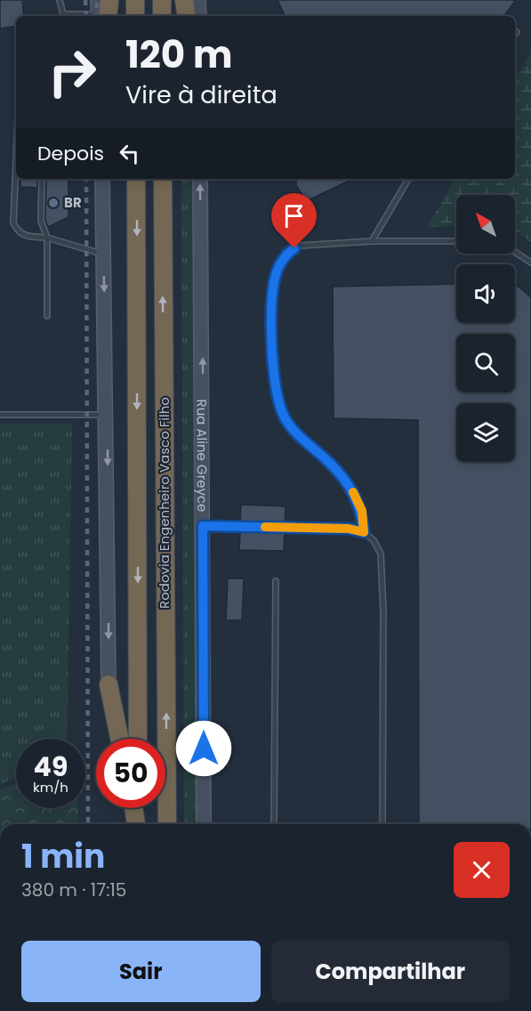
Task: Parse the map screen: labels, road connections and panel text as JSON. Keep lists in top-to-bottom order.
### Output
{
  "streets": {
    "highway": ["Rodovia Engenheiro Vasco Filho"],
    "main road": ["Rua Aline Greyce"]
  },
  "places": ["BR"],
  "north": "top left",
  "page": {
    "turn": ["120 m", "Vire à direita"],
    "then": "Depois",
    "speed": "49 km/h",
    "limit": "50",
    "heading": ["1 min", "380 m · 17:15"],
    "buttons": ["Sair", "Compartilhar"]
  }
}
